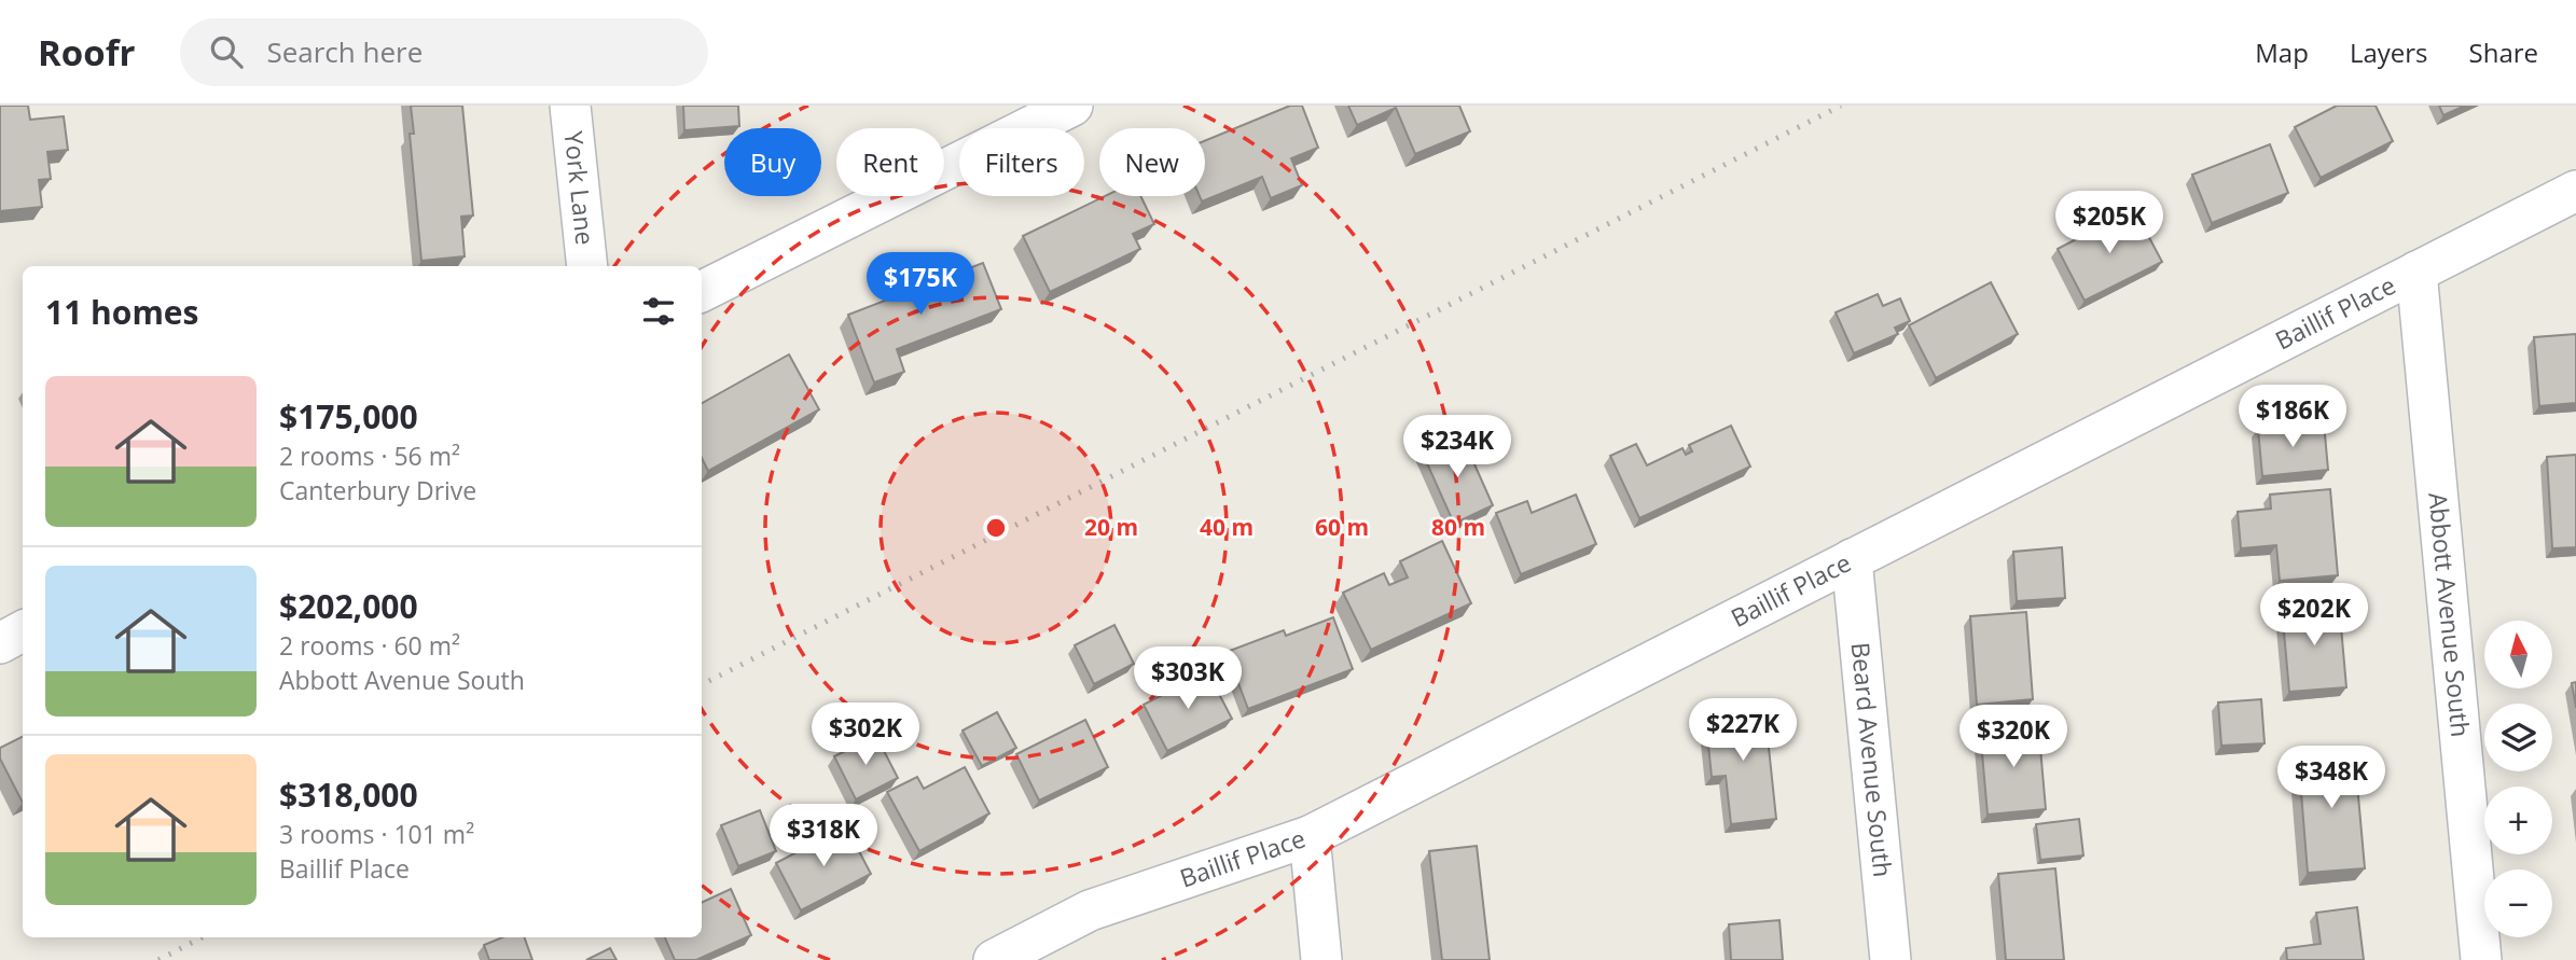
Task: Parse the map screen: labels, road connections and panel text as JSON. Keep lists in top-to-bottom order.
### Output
{
  "streets": {
    "street": [
      "York Lane",
      "Baillif Place",
      "Abbott Avenue South",
      "Beard Avenue South"
    ]
  },
  "crossings": [
    ["Baillif Place", "Abbott Avenue South"],
    ["Baillif Place", "Beard Avenue South"]
  ],
  "north": "top",
  "page": {
    "header": "Roofr",
    "search": "Search here",
    "nav": ["Map", "Layers", "Share"],
    "chip": [
      "Buy",
      "Rent",
      "Filters",
      "New"
    ],
    "price": [
      "$205K",
      "$175K",
      "$186K",
      "$234K",
      "$202K",
      "$303K",
      "$227K",
      "$302K",
      "$320K",
      "$348K",
      "$318K"
    ],
    "heading": "11 homes",
    "list": [
      {
        "name": "$175,000",
        "note": "2 rooms · 56 m² · Canterbury Drive"
      },
      {
        "name": "$202,000",
        "note": "2 rooms · 60 m² · Abbott Avenue South"
      },
      {
        "name": "$318,000",
        "note": "3 rooms · 101 m² · Baillif Place"
      }
    ],
    "map_buttons": ["+", "−"]
  },
  "rings": [
    "20 m",
    "40 m",
    "60 m",
    "80 m"
  ]
}
